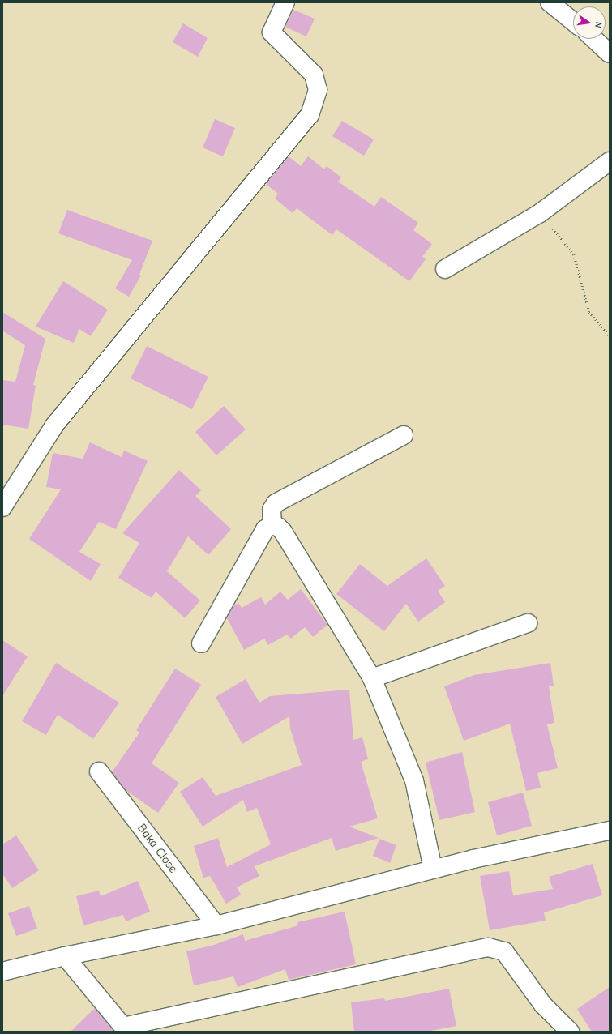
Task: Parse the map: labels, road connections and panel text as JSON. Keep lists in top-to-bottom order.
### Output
{
  "streets": {
    "street": ["Baka Close"]
  },
  "north": "right"
}
